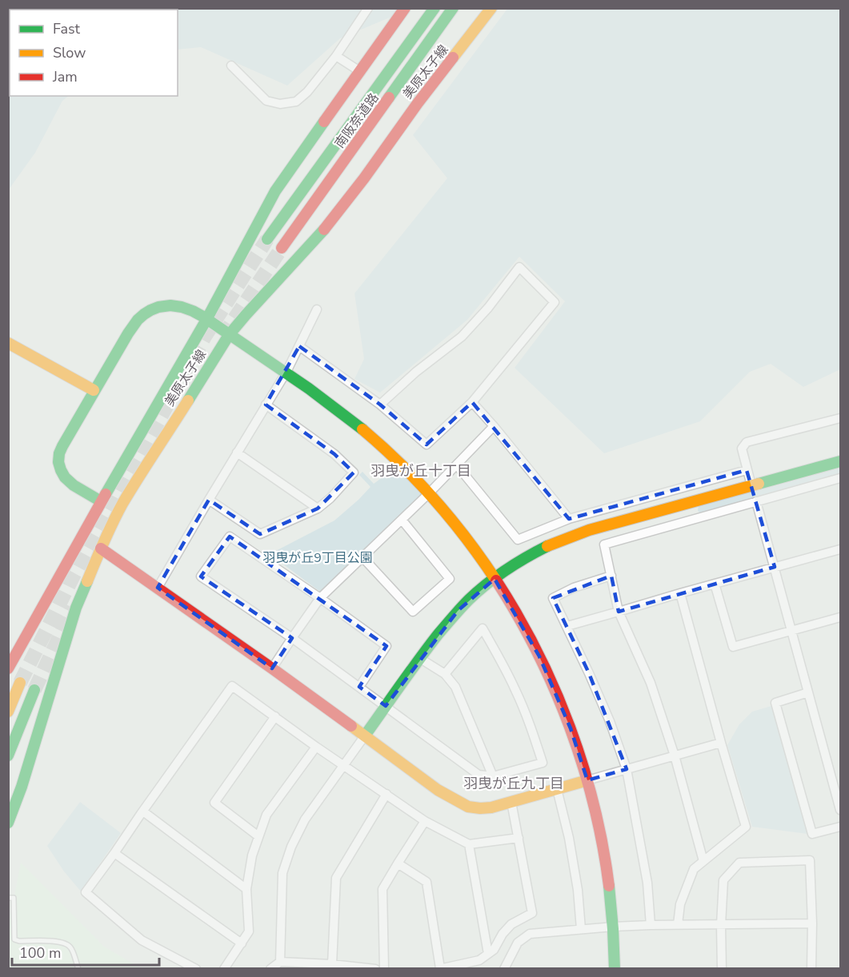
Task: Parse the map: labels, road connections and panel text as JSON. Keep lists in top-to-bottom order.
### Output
{
  "streets": {
    "main road": ["美原太子線", "南阪奈道路"]
  },
  "districts": ["羽曳が丘十丁目", "羽曳が丘九丁目"],
  "parks": ["羽曳が丘9丁目公園"],
  "legend": ["Fast", "Slow", "Jam"],
  "scale_bar": "100 m"
}
